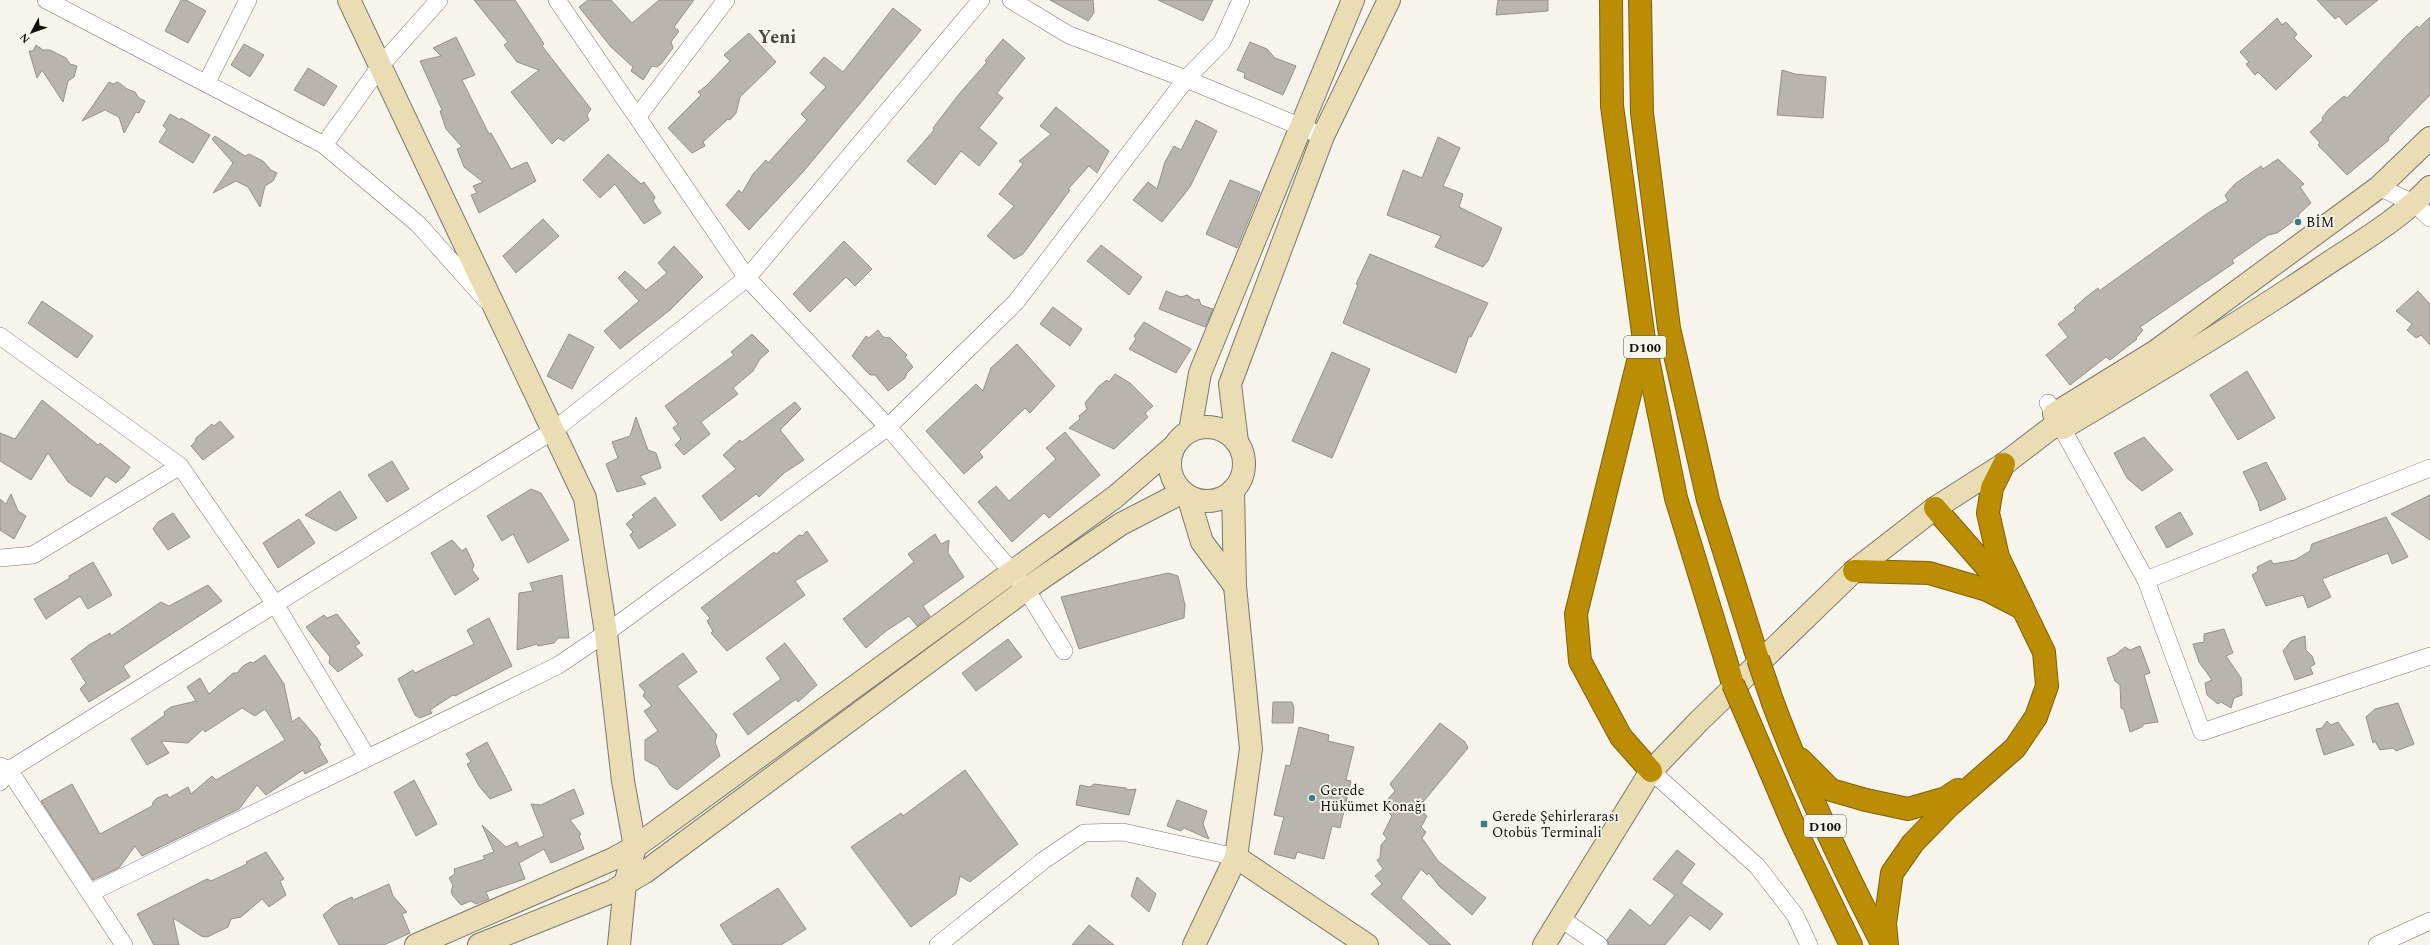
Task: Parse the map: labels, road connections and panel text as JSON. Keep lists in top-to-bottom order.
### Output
{
  "streets": {
    "highway": ["D100"]
  },
  "districts": ["Yeni"],
  "places": {
    "other": ["BİM", "Gerede Hükümet Konağı"],
    "transit": ["Gerede Şehirlerarası Otobüs Terminali"]
  },
  "north": "bottom left"
}
